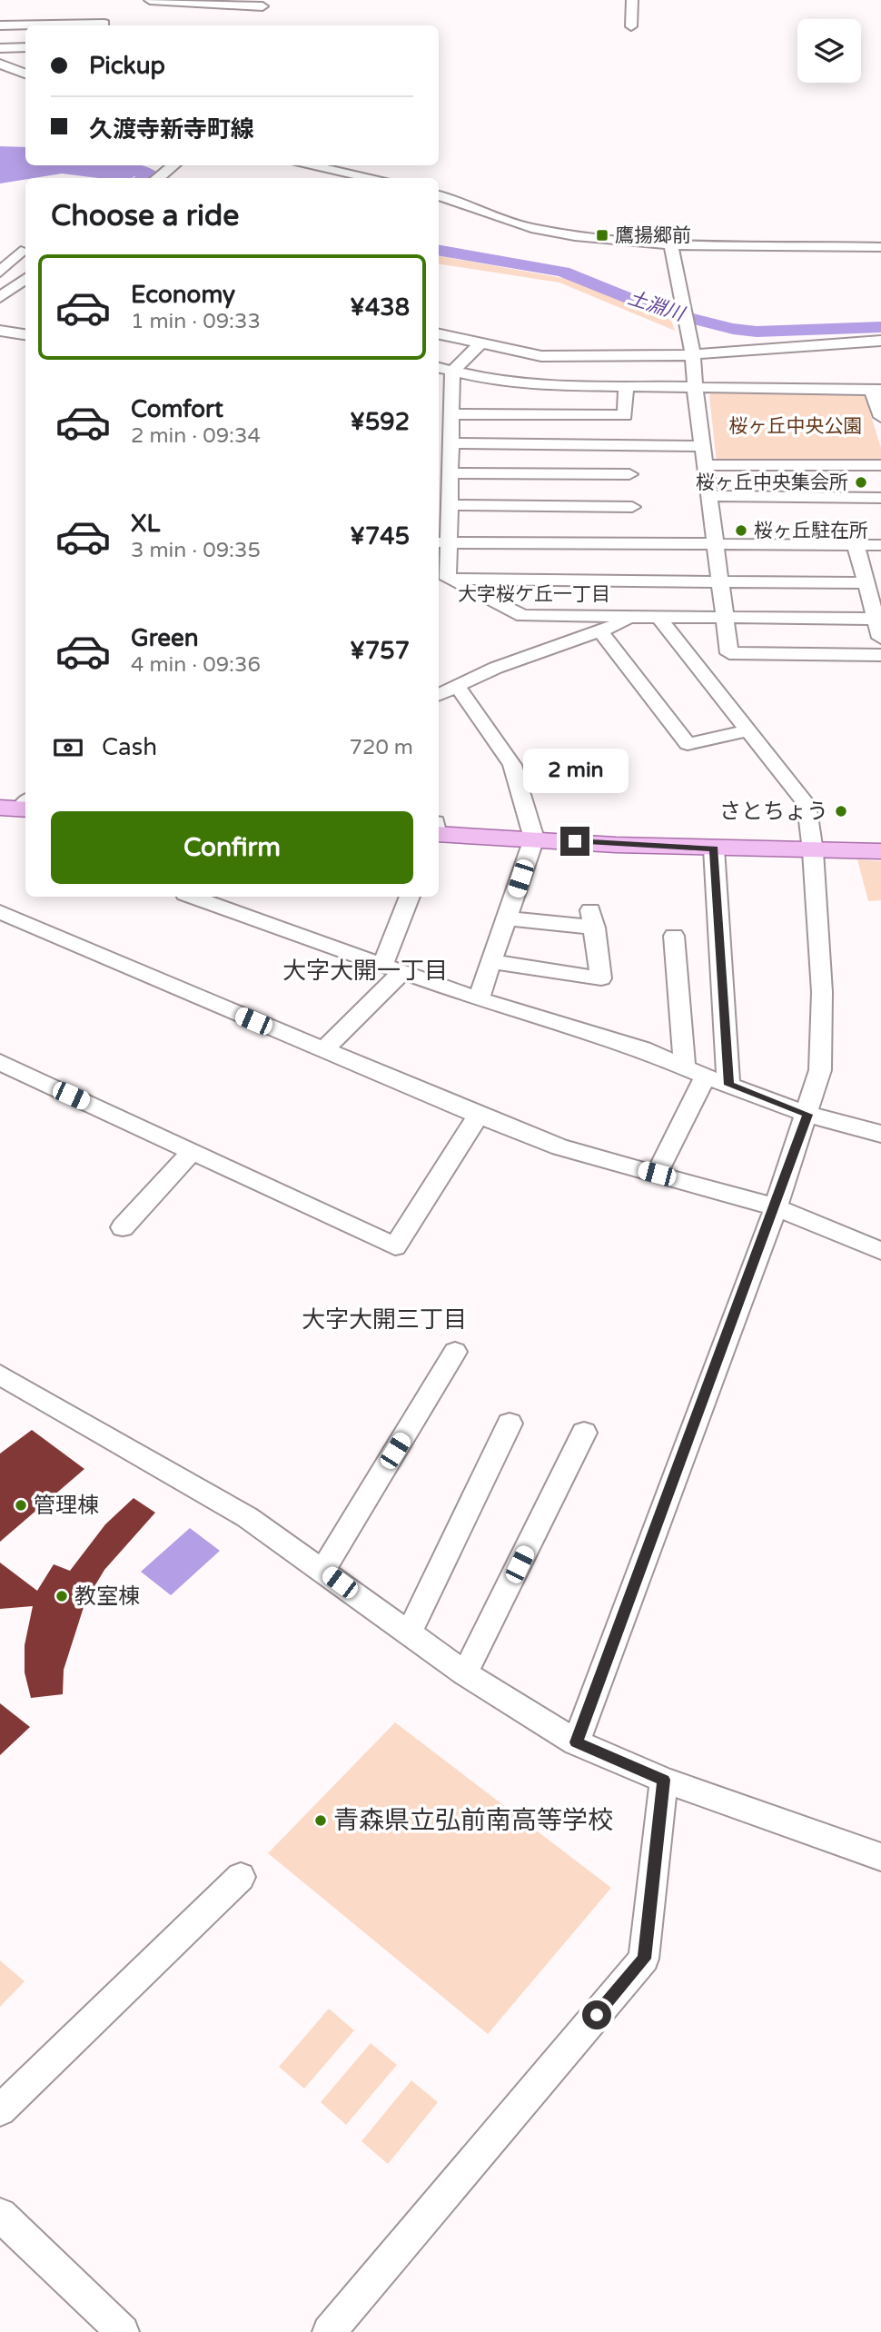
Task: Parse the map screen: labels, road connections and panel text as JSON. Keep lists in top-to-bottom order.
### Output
{
  "districts": ["大字桜ケ丘一丁目", "大字大開一丁目", "大字大開三丁目"],
  "water": ["土淵川"],
  "parks": ["桜ヶ丘中央公園"],
  "places": {
    "transit": ["鷹揚郷前"],
    "other": [
      "桜ヶ丘中央集会所",
      "桜ヶ丘駐在所",
      "さとちょう",
      "管理棟",
      "教室棟",
      "青森県立弘前南高等学校"
    ]
  },
  "page": {
    "banner": ["Pickup", "久渡寺新寺町線"],
    "heading": "Choose a ride",
    "list": [
      {
        "name": "Economy",
        "note": "1 min · 09:33",
        "value": "¥438"
      },
      {
        "name": "Comfort",
        "note": "2 min · 09:34",
        "value": "¥592"
      },
      {
        "name": "XL",
        "note": "3 min · 09:35",
        "value": "¥745"
      },
      {
        "name": "Green",
        "note": "4 min · 09:36",
        "value": "¥757"
      }
    ],
    "pay": ["Cash", "720 m"],
    "bubble": "2 min",
    "buttons": "Confirm"
  }
}
